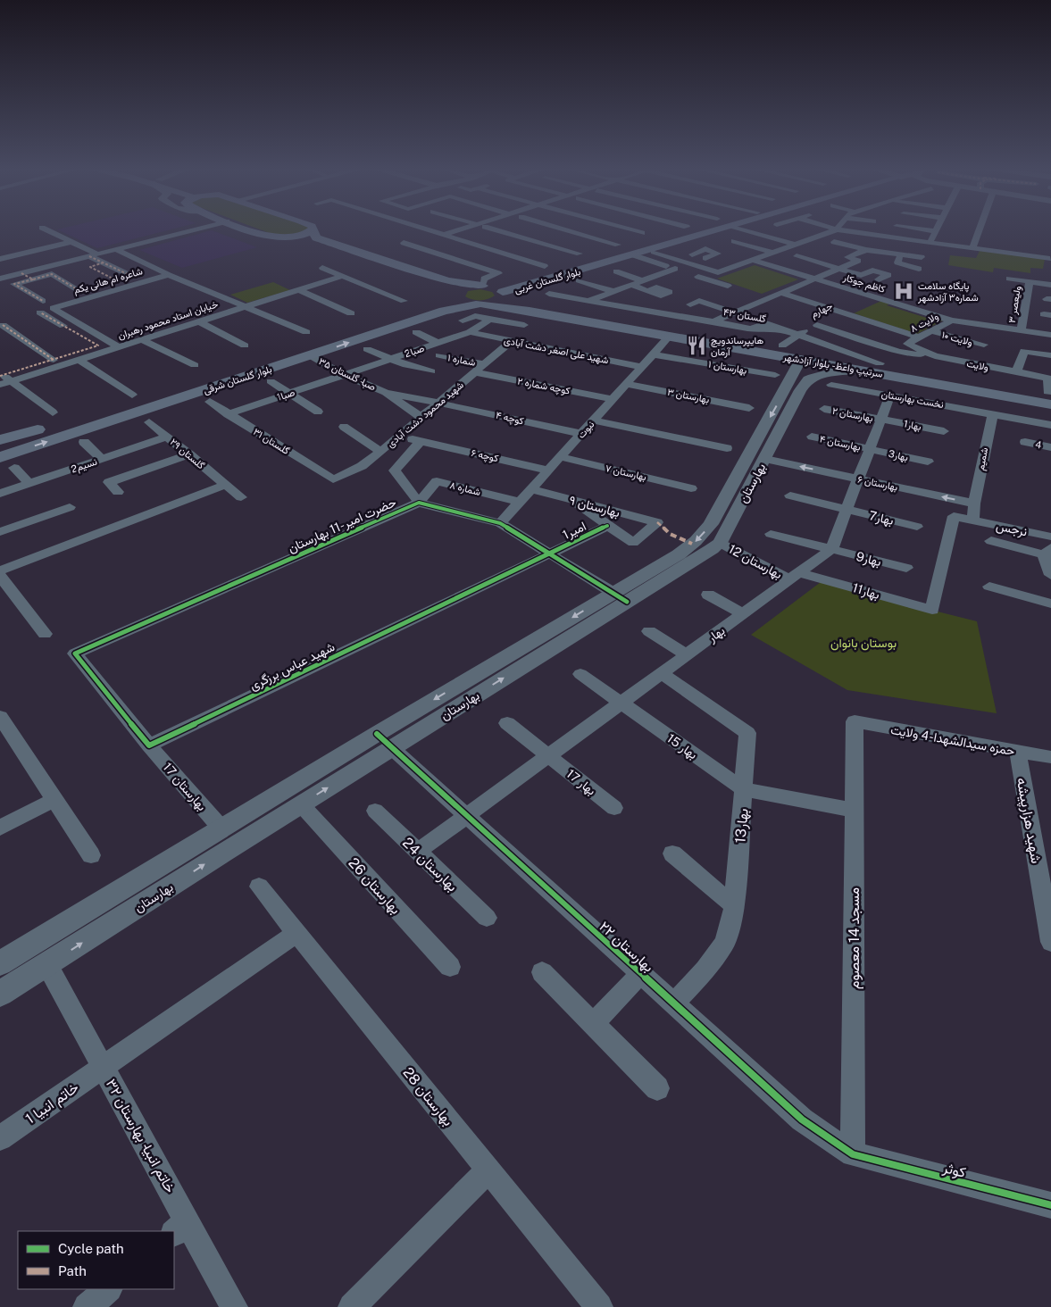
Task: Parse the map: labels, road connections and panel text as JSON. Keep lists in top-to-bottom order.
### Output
{
  "streets": {
    "main road": ["بلوار گلستان غربی", "سرتیپ واعظ - بلوار آزادشهر", "بلوار گلستان شرقی"],
    "street": [
      "شاعره ام هانی یکم",
      "کاظم جوکار",
      "ولیعصر ۳",
      "جهارم",
      "گلستان ۴۳",
      "خیابان استاد محمود رهبران",
      "ولایت ۸",
      "ولایت ۱۰",
      "شهید علی اصغر دشت آبادی",
      "صبا2",
      "شماره ۱",
      "ولایت",
      "بهارستان ۱",
      "صبا- گلستان ۳۵",
      "کوچه شماره ۲",
      "صبا1",
      "بهارستان ۳",
      "نخست بهارستان",
      "شهید محمود دشت آبادی",
      "بهارستان ۲",
      "کوچه ۴",
      "بهار1",
      "نبوت",
      "گلستان ۳۱",
      "بهارستان ۴",
      "4",
      "گلستان ۲۹",
      "کوچه ۶",
      "بهار3",
      "شمیم",
      "نسیم2",
      "بهارستان ۷",
      "بهارستان",
      "بهارستان ۶",
      "شماره ۸",
      "بهارستان ۹",
      "بهار7",
      "حضرت امیر-11 بهارستان",
      "نرجس",
      "امیر1",
      "بهار9",
      "بهارستان 12",
      "بهار11",
      "بهار",
      "شهید عباس برزگری",
      "حمزه سیدالشهدا-4 ولایت",
      "بهار 15",
      "بهار 17",
      "بهارستان 17",
      "شهید هزارپیشه",
      "بهار13",
      "بهارستان 24",
      "بهارستان 26",
      "مسجد 14 معصوم",
      "بهارستان ۲۲",
      "بهارستان 28",
      "خاتم انبیا 1",
      "خاتم انبیا- بهارستان ۳۲",
      "کوثر"
    ]
  },
  "crossings": [
    ["شاعره ام هانی یکم", "خیابان استاد محمود رهبران"],
    ["بلوار گلستان غربی", "سرتیپ واعظ - بلوار آزادشهر"],
    ["بلوار گلستان غربی", "بلوار گلستان شرقی"],
    ["کاظم جوکار", "ولیعصر ۳"],
    ["کاظم جوکار", "جهارم"],
    ["کاظم جوکار", "ولایت ۸"],
    ["جهارم", "گلستان ۴۳"],
    ["جهارم", "نخست بهارستان"],
    ["گلستان ۴۳", "نخست بهارستان"],
    ["ولایت ۸", "ولایت ۱۰"],
    ["ولایت ۸", "سرتیپ واعظ - بلوار آزادشهر"],
    ["ولایت ۸", "ولایت"],
    ["ولایت ۸", "نخست بهارستان"],
    ["ولایت ۸", "بهارستان"],
    ["شهید علی اصغر دشت آبادی", "صبا2"],
    ["شهید علی اصغر دشت آبادی", "شهید محمود دشت آبادی"],
    ["شهید علی اصغر دشت آبادی", "نبوت"],
    ["صبا2", "صبا- گلستان ۳۵"],
    ["صبا2", "صبا1"],
    ["شماره ۱", "شهید محمود دشت آبادی"],
    ["سرتیپ واعظ - بلوار آزادشهر", "بلوار گلستان شرقی"],
    ["سرتیپ واعظ - بلوار آزادشهر", "نخست بهارستان"],
    ["سرتیپ واعظ - بلوار آزادشهر", "نبوت"],
    ["سرتیپ واعظ - بلوار آزادشهر", "بهارستان"],
    ["بهارستان ۱", "نبوت"],
    ["صبا- گلستان ۳۵", "بلوار گلستان شرقی"],
    ["صبا- گلستان ۳۵", "صبا1"],
    ["صبا- گلستان ۳۵", "کوچه ۴"],
    ["کوچه شماره ۲", "شهید محمود دشت آبادی"],
    ["کوچه شماره ۲", "نبوت"],
    ["صبا1", "گلستان ۳۱"],
    ["بهارستان ۳", "نبوت"],
    ["نخست بهارستان", "شمیم"],
    ["نخست بهارستان", "بهارستان"],
    ["شهید محمود دشت آبادی", "کوچه ۴"],
    ["شهید محمود دشت آبادی", "گلستان ۳۱"],
    ["شهید محمود دشت آبادی", "کوچه ۶"],
    ["بهارستان ۲", "بهار1"],
    ["کوچه ۴", "نبوت"],
    ["نبوت", "کوچه ۶"],
    ["نبوت", "بهارستان ۷"],
    ["نبوت", "شماره ۸"],
    ["نبوت", "بهارستان ۹"],
    ["بهارستان ۴", "بهار3"],
    ["گلستان ۲۹", "نسیم2"],
    ["شمیم", "بهارستان ۶"],
    ["بهارستان", "بهارستان ۶"],
    ["بهارستان", "بهارستان 12"],
    ["بهارستان", "بهارستان 17"],
    ["بهارستان", "بهارستان 26"],
    ["بهارستان", "بهارستان ۲۲"],
    ["بهارستان", "خاتم انبیا- بهارستان ۳۲"],
    ["شماره ۸", "حضرت امیر-11 بهارستان"],
    ["بهارستان ۹", "امیر1"],
    ["حضرت امیر-11 بهارستان", "شهید عباس برزگری"],
    ["حضرت امیر-11 بهارستان", "بهارستان 17"],
    ["نرجس", "بهار11"],
    ["امیر1", "شهید عباس برزگری"],
    ["بهار9", "بهار"],
    ["بهارستان 12", "بهار11"],
    ["بهارستان 12", "بهار"],
    ["بهار11", "بهار"],
    ["بهار", "بهار 15"],
    ["بهار", "بهار 17"],
    ["بهار", "بهار13"],
    ["بهار", "بهارستان 24"],
    ["بهار", "بهارستان ۲۲"],
    ["شهید عباس برزگری", "بهارستان 17"],
    ["حمزه سیدالشهدا-4 ولایت", "شهید هزارپیشه"],
    ["حمزه سیدالشهدا-4 ولایت", "مسجد 14 معصوم"],
    ["بهار 15", "بهار13"],
    ["بهار13", "بهارستان ۲۲"],
    ["مسجد 14 معصوم", "بهارستان ۲۲"],
    ["مسجد 14 معصوم", "کوثر"],
    ["بهارستان ۲۲", "کوثر"],
    ["بهارستان 28", "خاتم انبیا 1"],
    ["خاتم انبیا 1", "خاتم انبیا- بهارستان ۳۲"]
  ],
  "parks": ["بوستان بانوان"],
  "places": {
    "hospital": ["پایگاه سلامت شماره۳ آزادشهر"],
    "restaurant": ["هایپرساندویچ آرمان"]
  },
  "legend": ["Cycle path", "Path"]
}
